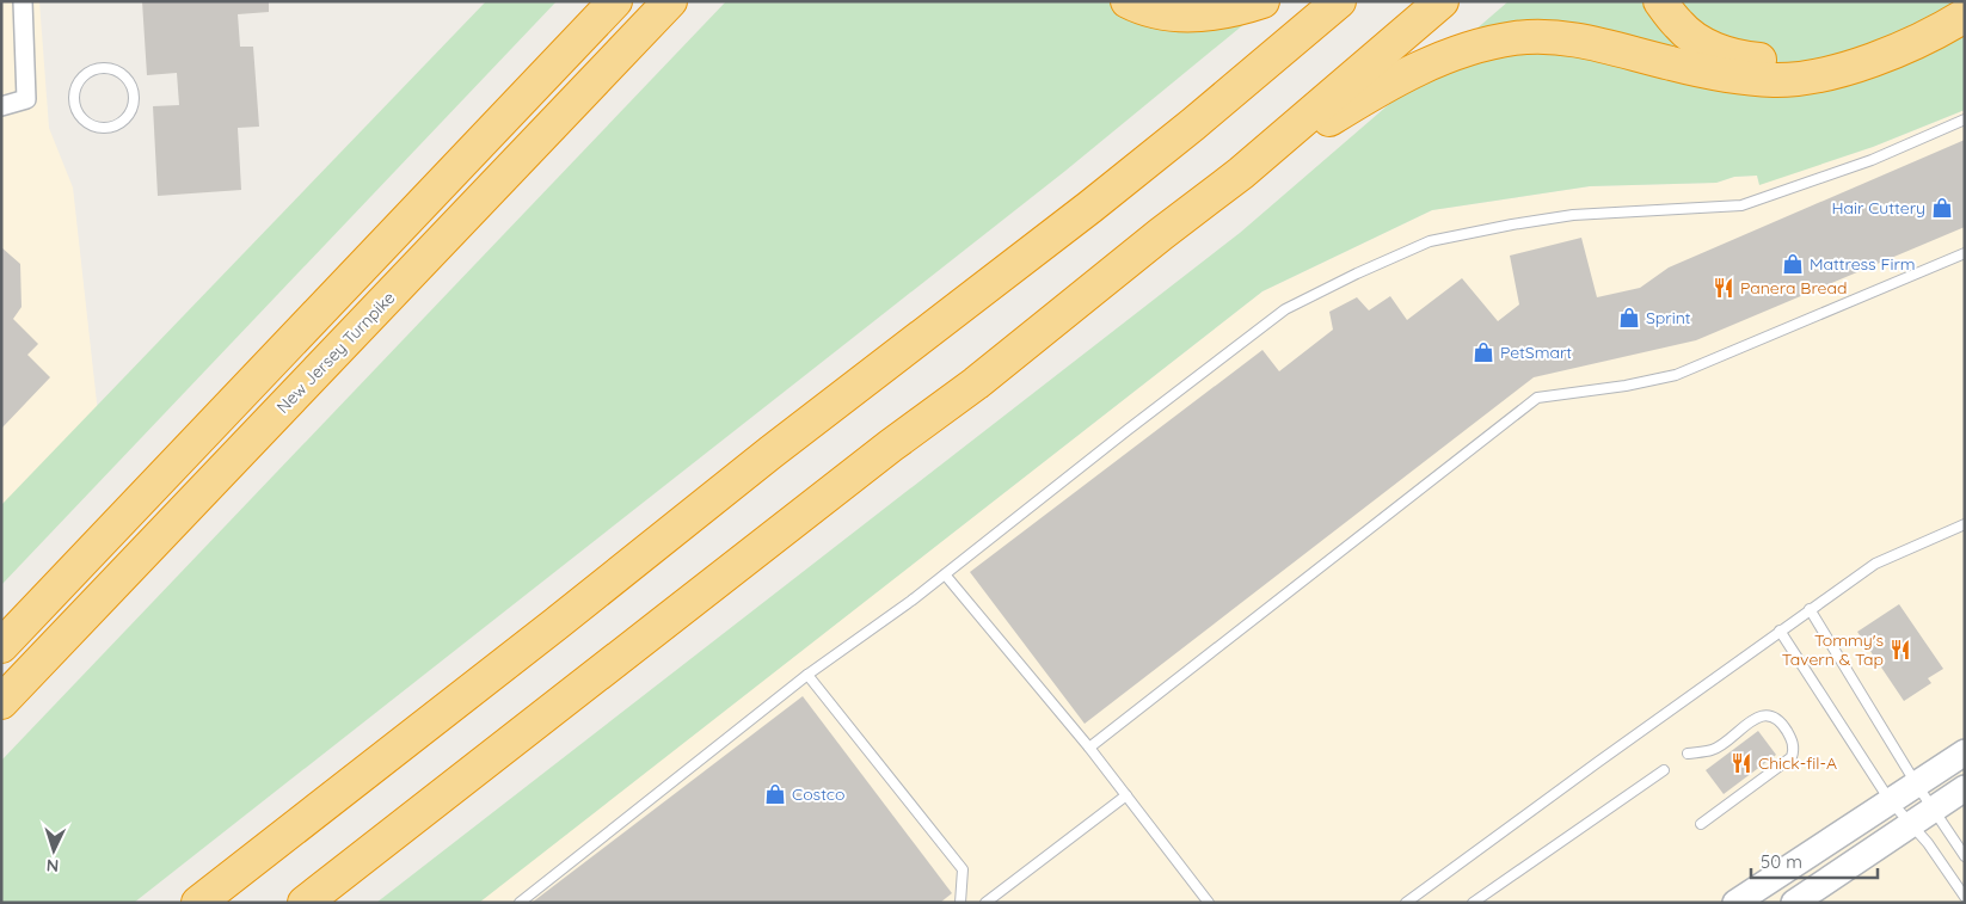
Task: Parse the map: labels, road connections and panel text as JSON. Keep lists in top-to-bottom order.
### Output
{
  "streets": {
    "highway": ["New Jersey Turnpike"]
  },
  "places": {
    "shop": [
      "Hair Cuttery",
      "Mattress Firm",
      "Sprint",
      "PetSmart",
      "Costco"
    ],
    "restaurant": ["Panera Bread", "Tommy's Tavern & Tap", "Chick-fil-A"]
  },
  "scale_bar": "50 m",
  "north": "bottom"
}
